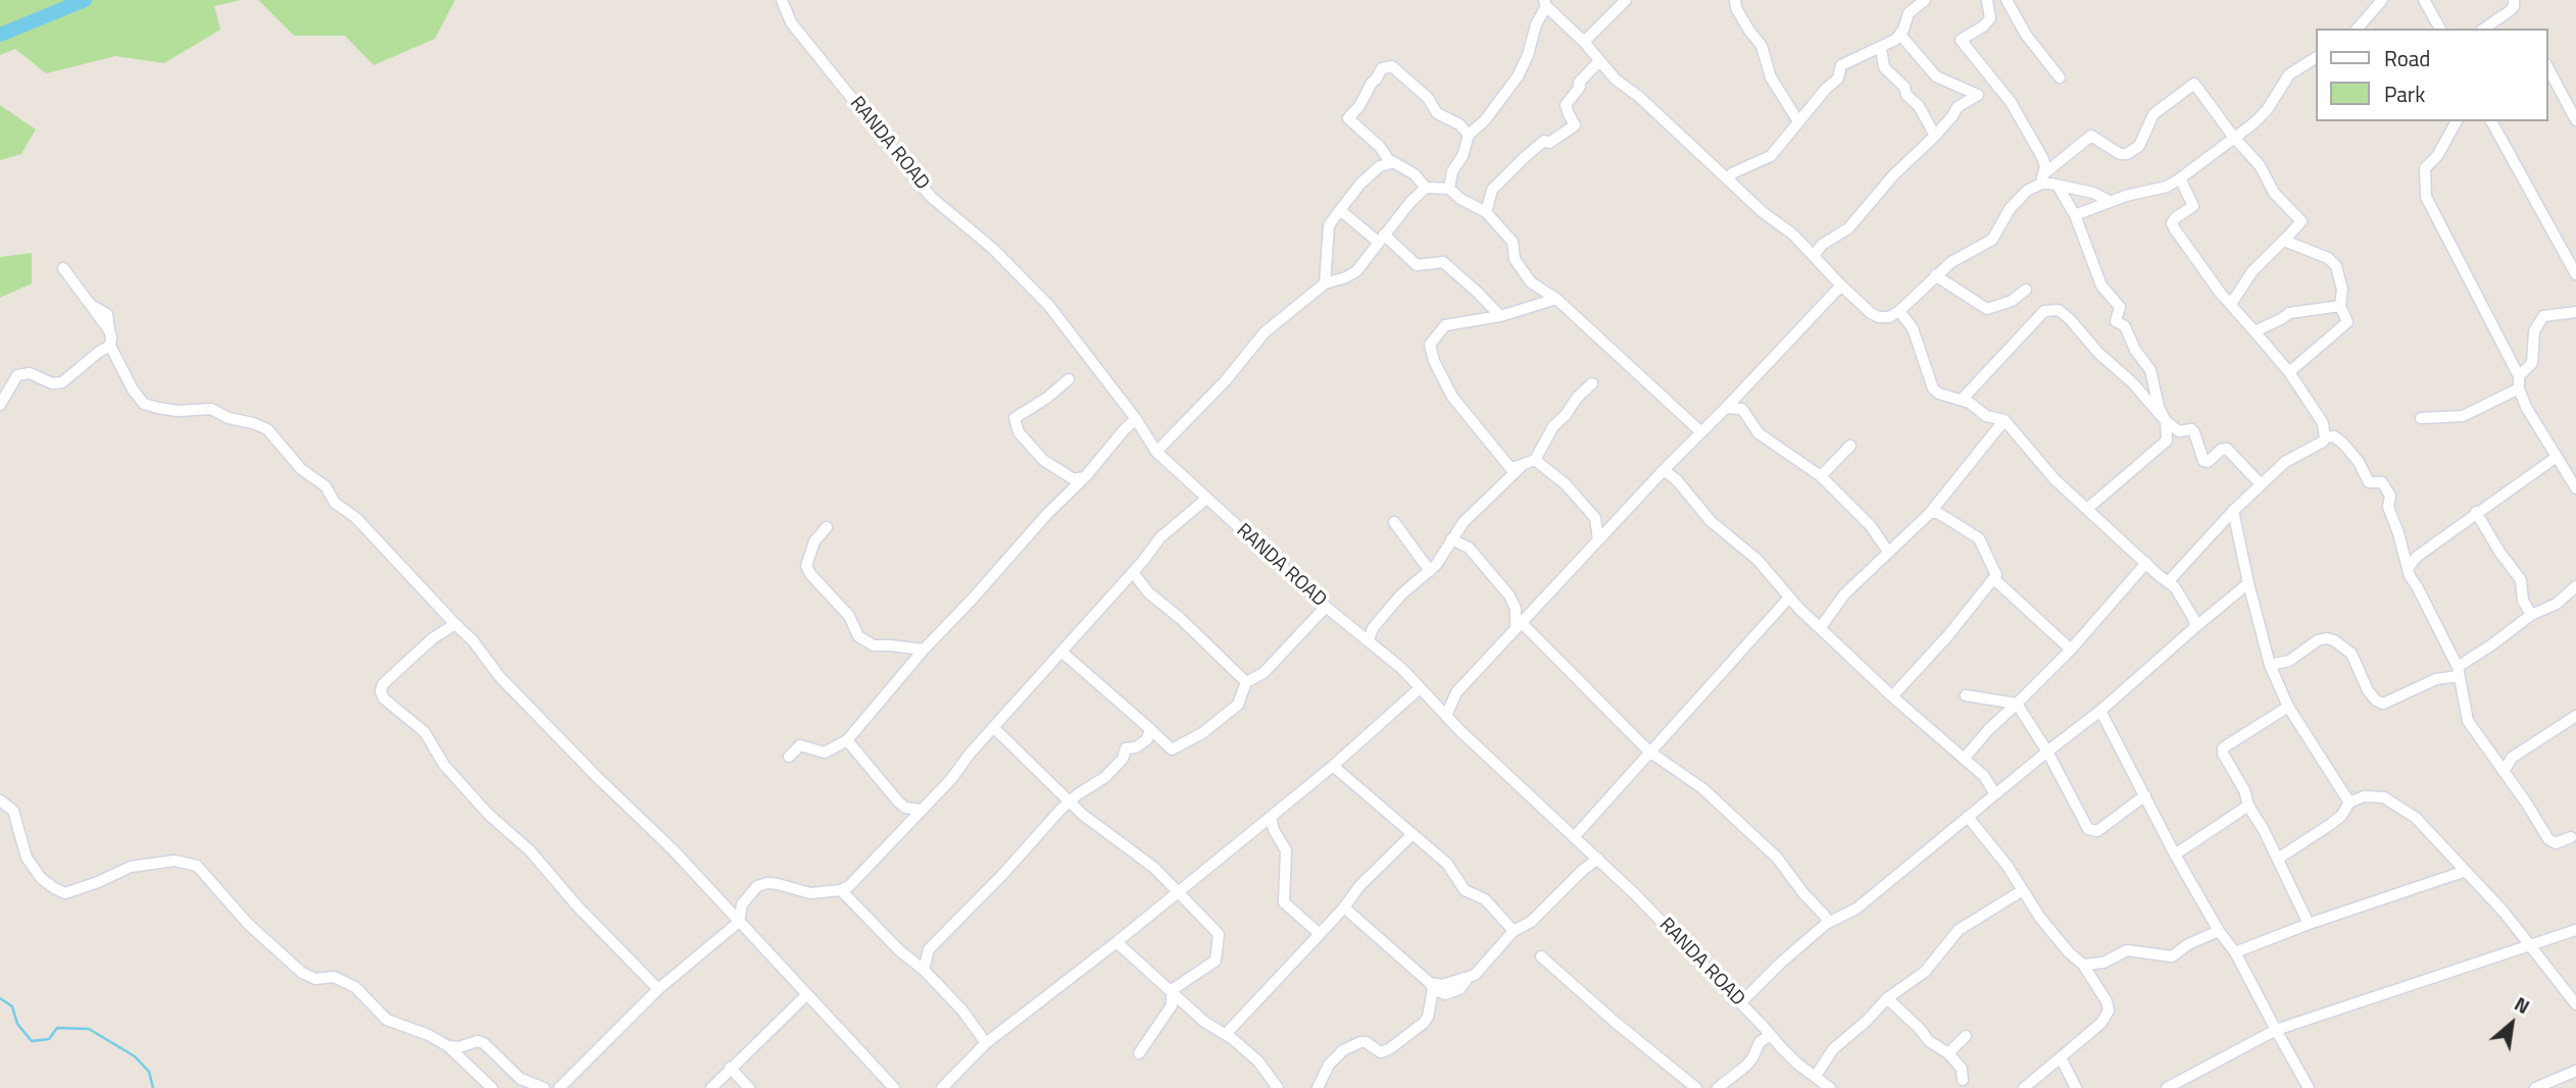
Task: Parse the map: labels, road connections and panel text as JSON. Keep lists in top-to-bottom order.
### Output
{
  "streets": {
    "street": ["RANDA ROAD"]
  },
  "legend": ["Road", "Park"],
  "north": "top right"
}
